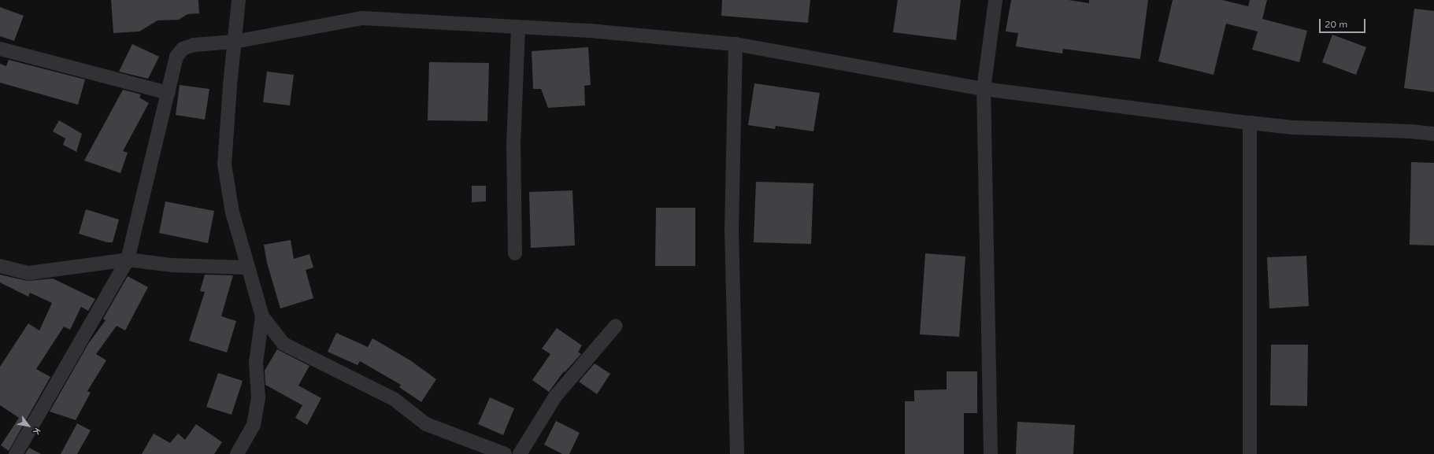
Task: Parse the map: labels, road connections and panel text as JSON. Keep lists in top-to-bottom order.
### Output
{
  "scale_bar": "20 m",
  "north": "bottom right"
}
